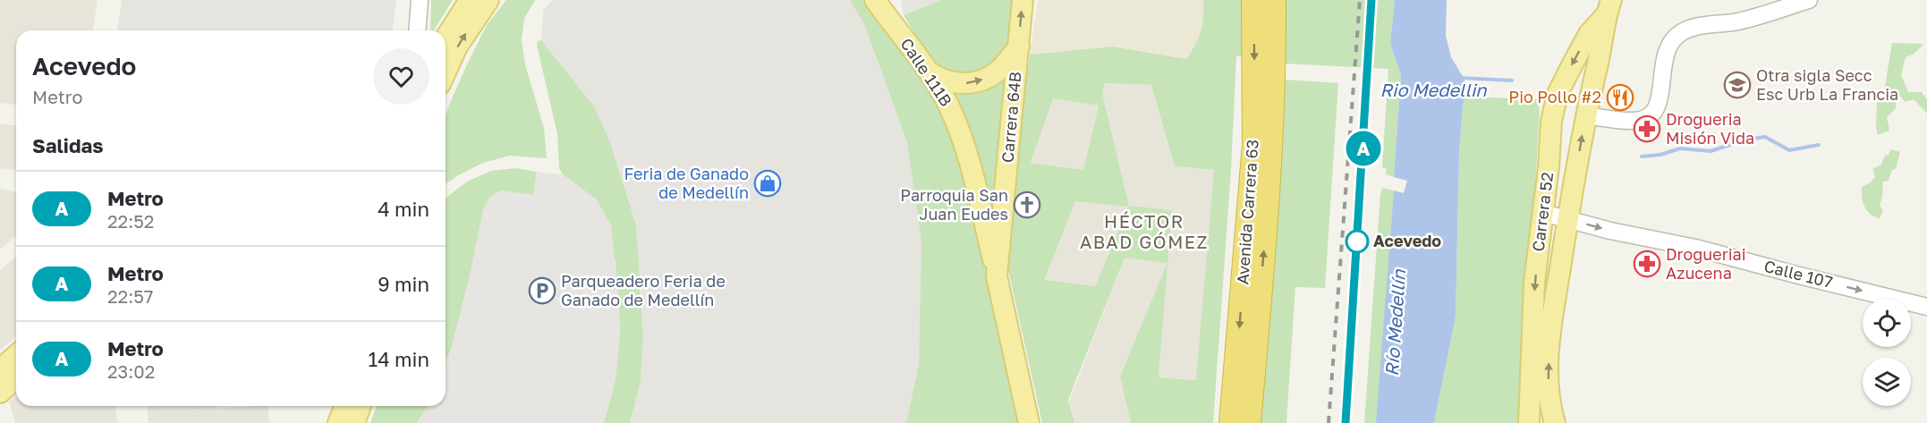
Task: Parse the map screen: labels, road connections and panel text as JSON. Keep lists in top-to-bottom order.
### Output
{
  "streets": {
    "highway": ["Avenida Carrera 63"],
    "main road": ["Calle 111B", "Carrera 64B", "Carrera 52"],
    "street": ["Calle 107"]
  },
  "crossings": [
    ["Calle 111B", "Carrera 64B"],
    ["Carrera 52", "Calle 107"]
  ],
  "one_way": ["Calle 107"],
  "districts": ["HÉCTOR ABAD GÓMEZ"],
  "water": ["Rio Medellin", "Río Medellín"],
  "places": {
    "school or university": ["Otra sigla Secc Esc Urb La Francia"],
    "restaurant": ["Pio Pollo #2"],
    "pharmacy": ["Drogueria Misión Vida", "Drogueriai Azucena"],
    "shop": ["Feria de Ganado de Medellín"],
    "church": ["Parroquia San Juan Eudes"],
    "other": ["Acevedo"],
    "parking": ["Parqueadero Feria de Ganado de Medellín"]
  },
  "lines": ["metro line A"],
  "page": {
    "on_map": "A",
    "heading": [
      ["Acevedo", "Metro"],
      "Salidas"
    ],
    "list": [
      {
        "mark": "A",
        "name": "Metro",
        "note": "22:52",
        "value": "4 min"
      },
      {
        "mark": "A",
        "name": "Metro",
        "note": "22:57",
        "value": "9 min"
      },
      {
        "mark": "A",
        "name": "Metro",
        "note": "23:02",
        "value": "14 min"
      }
    ]
  }
}
